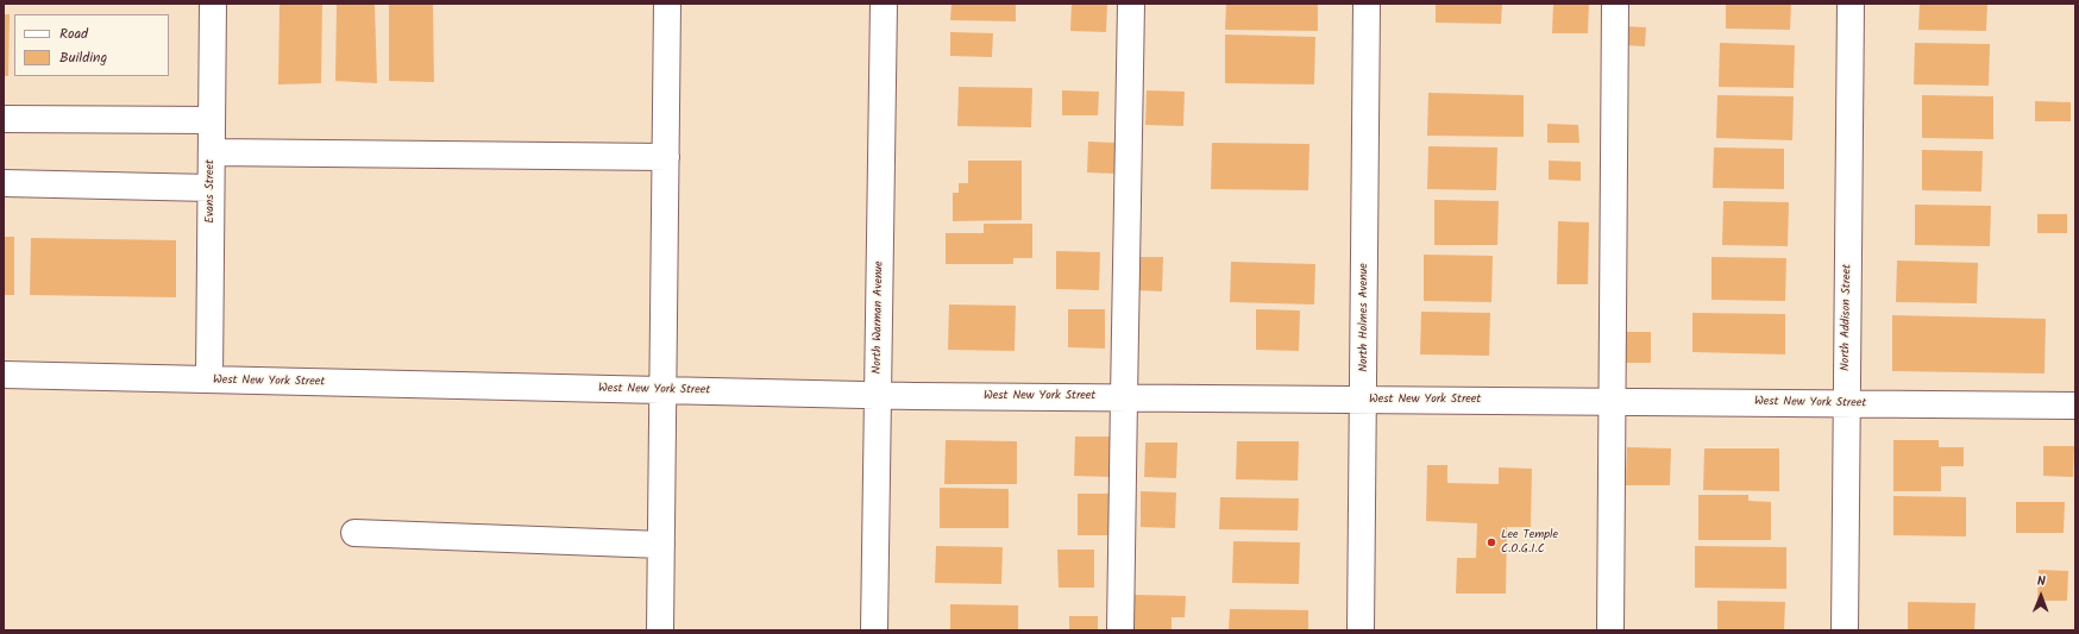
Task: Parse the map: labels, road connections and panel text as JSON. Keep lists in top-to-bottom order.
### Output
{
  "streets": {
    "street": [
      "Evans Street",
      "North Warman Avenue",
      "North Holmes Avenue",
      "North Addison Street",
      "West New York Street"
    ]
  },
  "crossings": [
    ["Evans Street", "West New York Street"],
    ["North Warman Avenue", "West New York Street"],
    ["North Holmes Avenue", "West New York Street"],
    ["North Addison Street", "West New York Street"]
  ],
  "places": ["Lee Temple C.O.G.I.C"],
  "legend": ["Road", "Building"],
  "north": "top"
}
